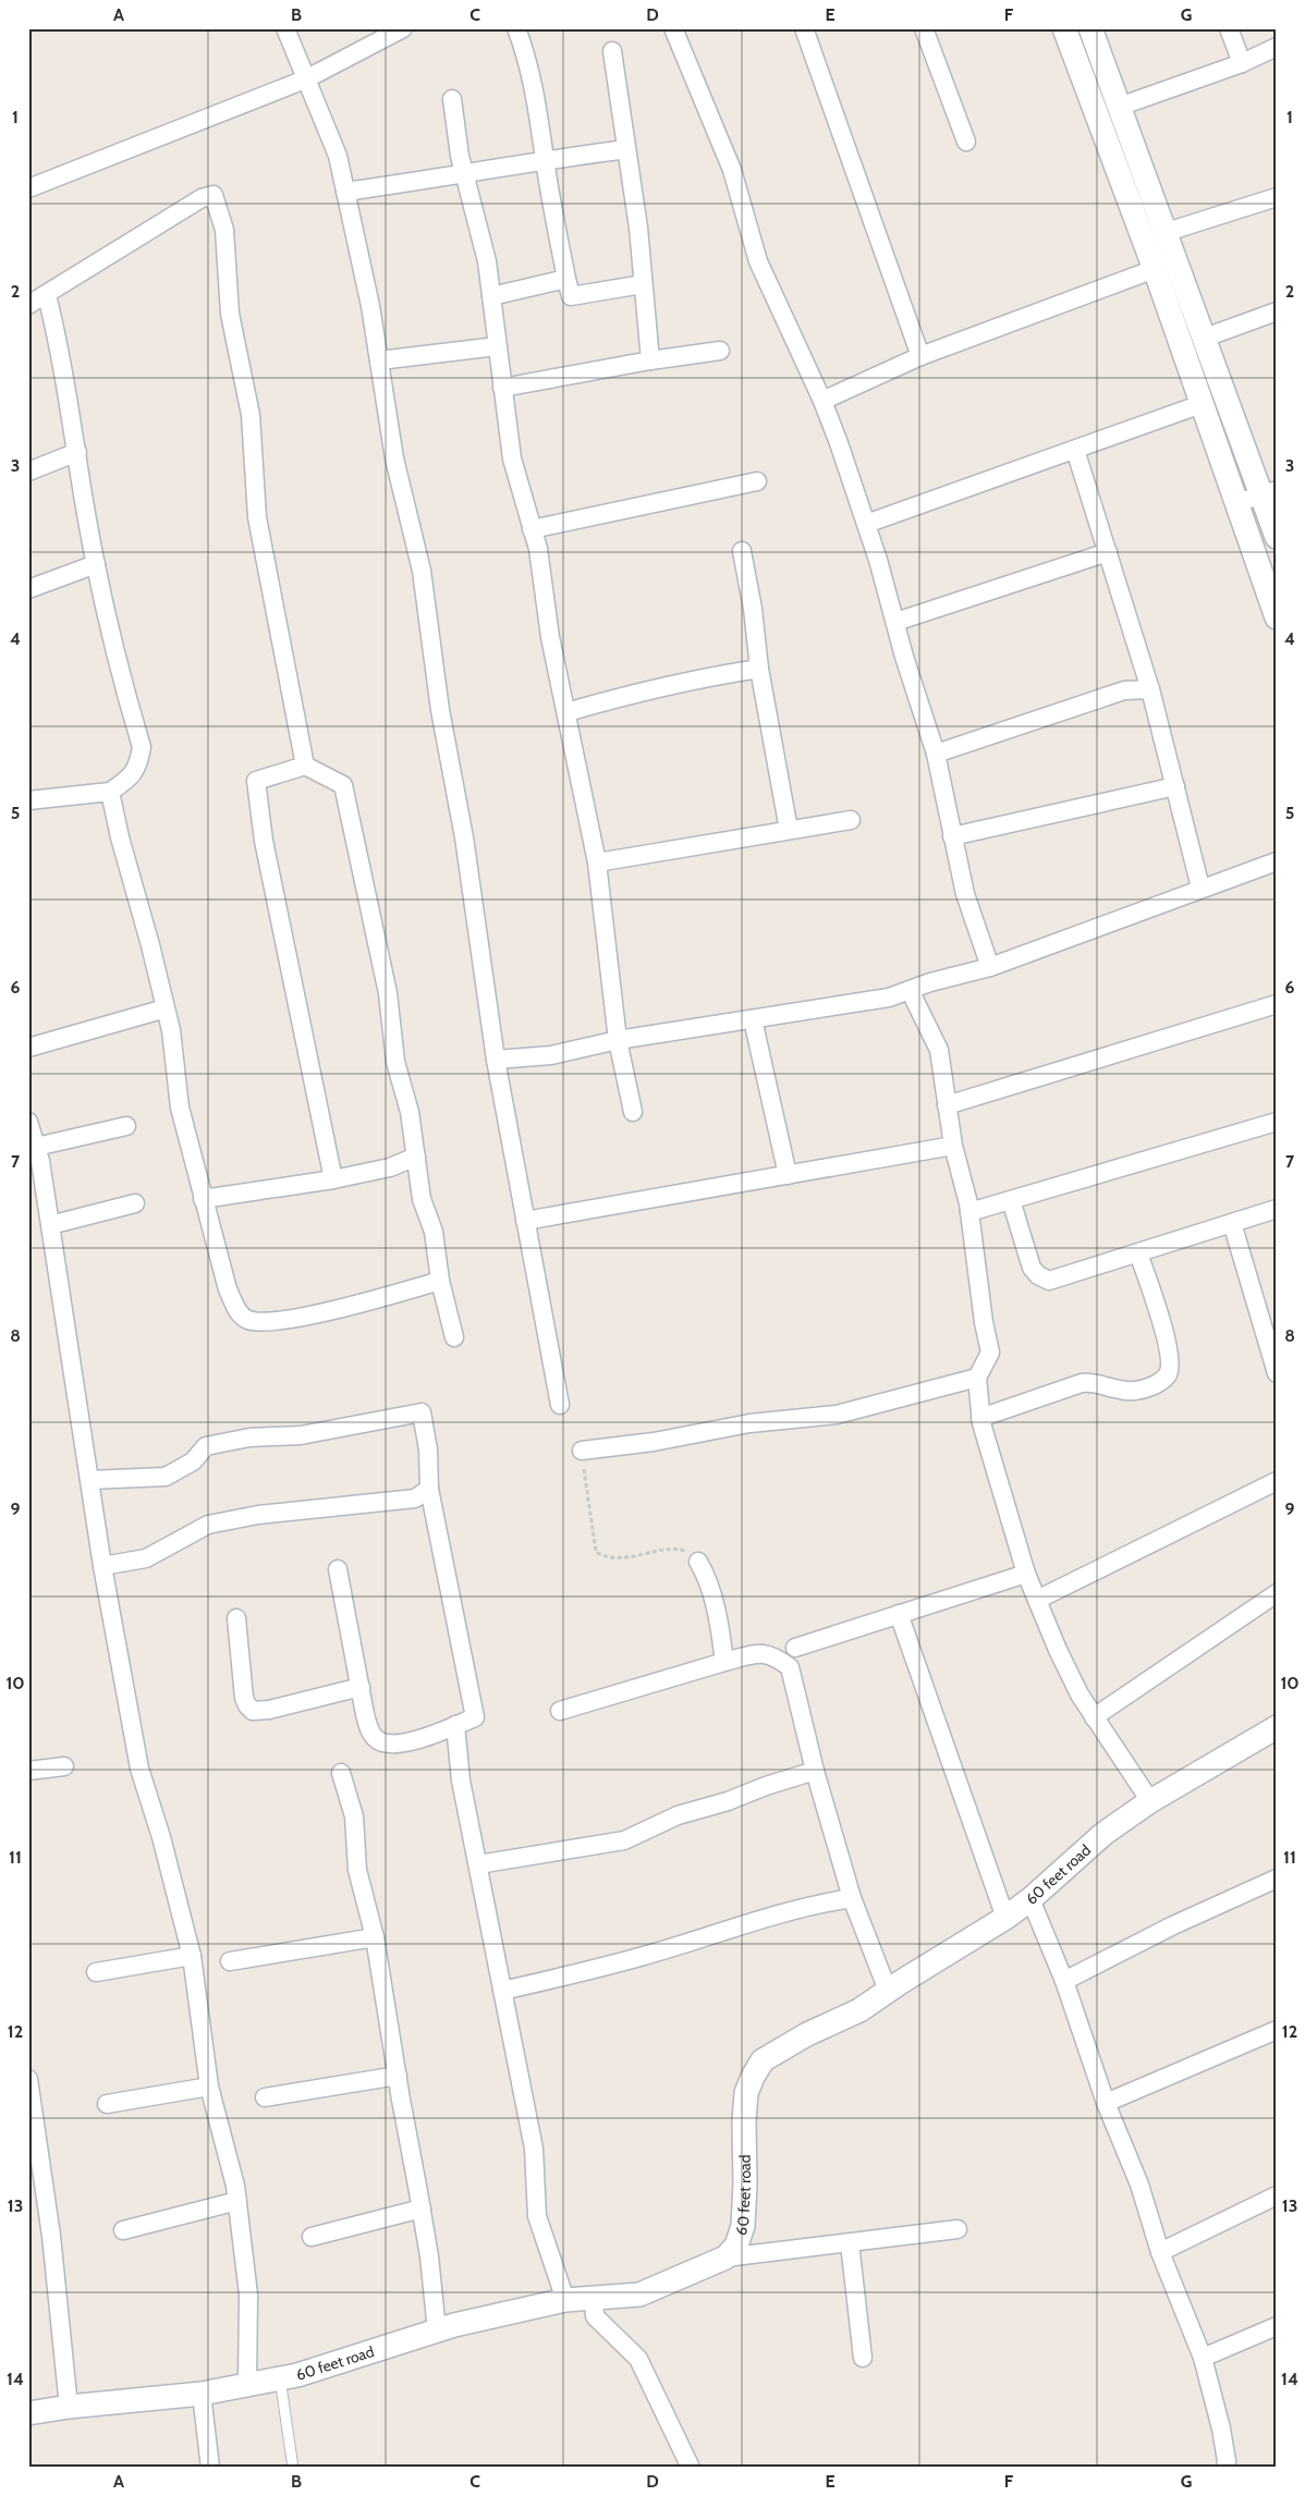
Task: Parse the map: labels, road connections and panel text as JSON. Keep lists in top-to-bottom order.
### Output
{
  "streets": {
    "street": ["60 feet road"]
  },
  "grid": {
    "columns": [
      "A",
      "B",
      "C",
      "D",
      "E",
      "F",
      "G"
    ],
    "rows": [
      "1",
      "2",
      "3",
      "4",
      "5",
      "6",
      "7",
      "8",
      "9",
      "10",
      "11",
      "12",
      "13",
      "14"
    ]
  }
}
